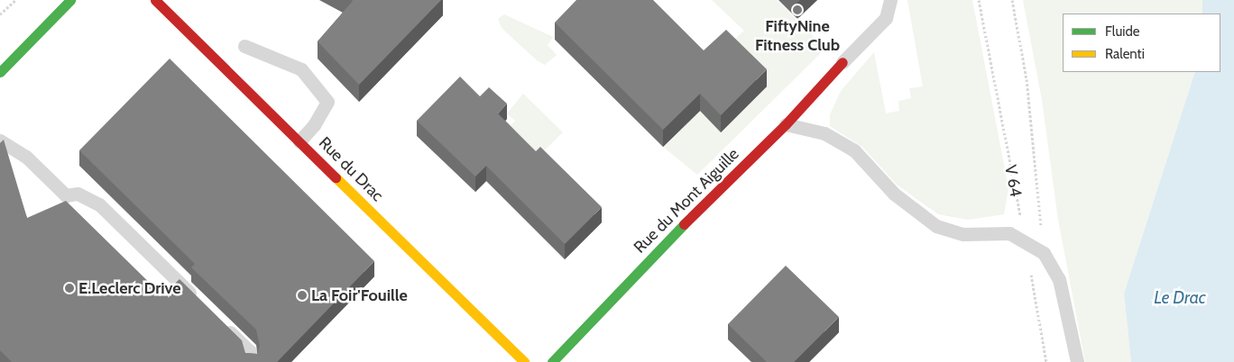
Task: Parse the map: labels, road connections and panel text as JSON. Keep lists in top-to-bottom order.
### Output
{
  "streets": {
    "street": ["Rue du Drac", "Rue du Mont Aiguille"],
    "path": ["V 64"]
  },
  "water": ["Le Drac"],
  "places": ["FiftyNine Fitness Club", "E.Leclerc Drive", "La Foir'Fouille"],
  "legend": ["Fluide", "Ralenti"]
}
